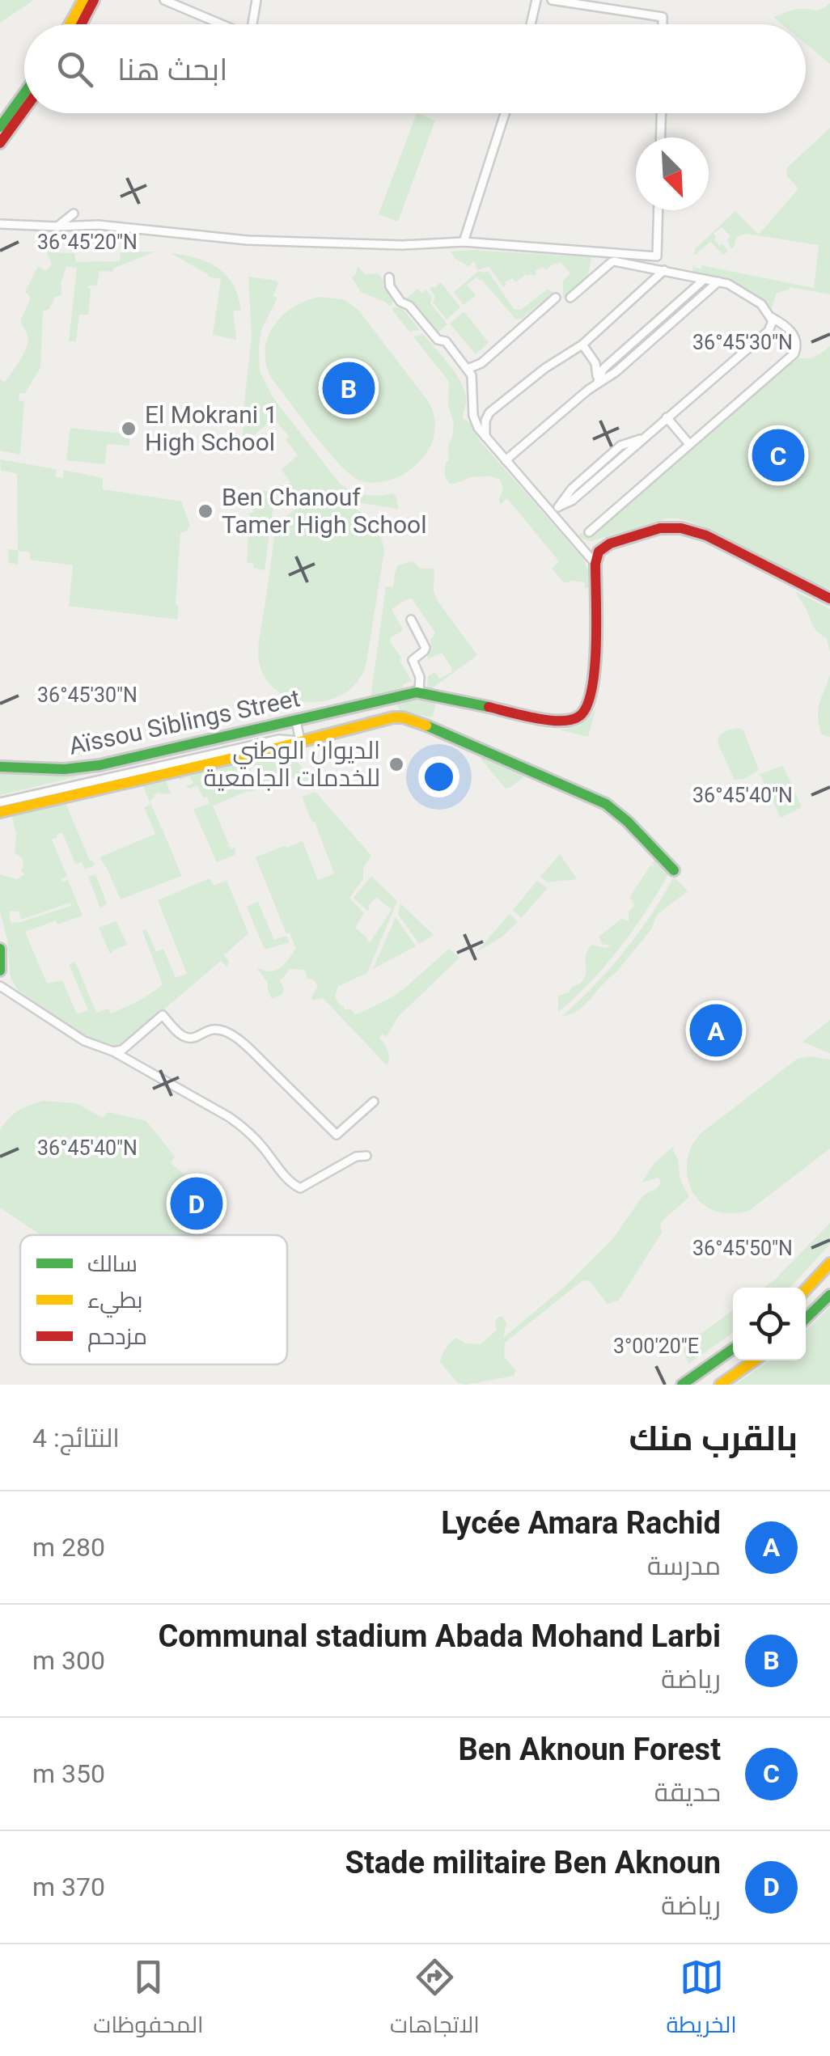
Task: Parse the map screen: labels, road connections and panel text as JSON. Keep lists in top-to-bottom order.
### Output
{
  "streets": {
    "main road": ["Aïssou Siblings Street"]
  },
  "places": ["El Mokrani 1 High School", "Ben Chanouf Tamer High School", "الديوان الوطني للخدمات الجامعية"],
  "legend": ["سالك", "بطيء", "مزدحم"],
  "north": "bottom right",
  "page": {
    "search": "ابحث هنا",
    "pins": [
      "B",
      "C",
      "A",
      "D"
    ],
    "heading": ["بالقرب منك", "النتائج: 4"],
    "list": [
      {
        "mark": "A",
        "name": "Lycée Amara Rachid",
        "note": "مدرسة",
        "value": "280 m"
      },
      {
        "mark": "B",
        "name": "Communal stadium Abada Mohand Larbi",
        "note": "رياضة",
        "value": "300 m"
      },
      {
        "mark": "C",
        "name": "Ben Aknoun Forest",
        "note": "حديقة",
        "value": "350 m"
      },
      {
        "mark": "D",
        "name": "Stade militaire Ben Aknoun",
        "note": "رياضة",
        "value": "370 m"
      }
    ],
    "nav": ["الخريطة", "الاتجاهات", "المحفوظات"]
  },
  "coordinates": [
    "36°45'20\"N",
    "36°45'30\"N",
    "36°45'40\"N",
    "36°45'50\"N",
    "3°00'20\"E"
  ]
}
